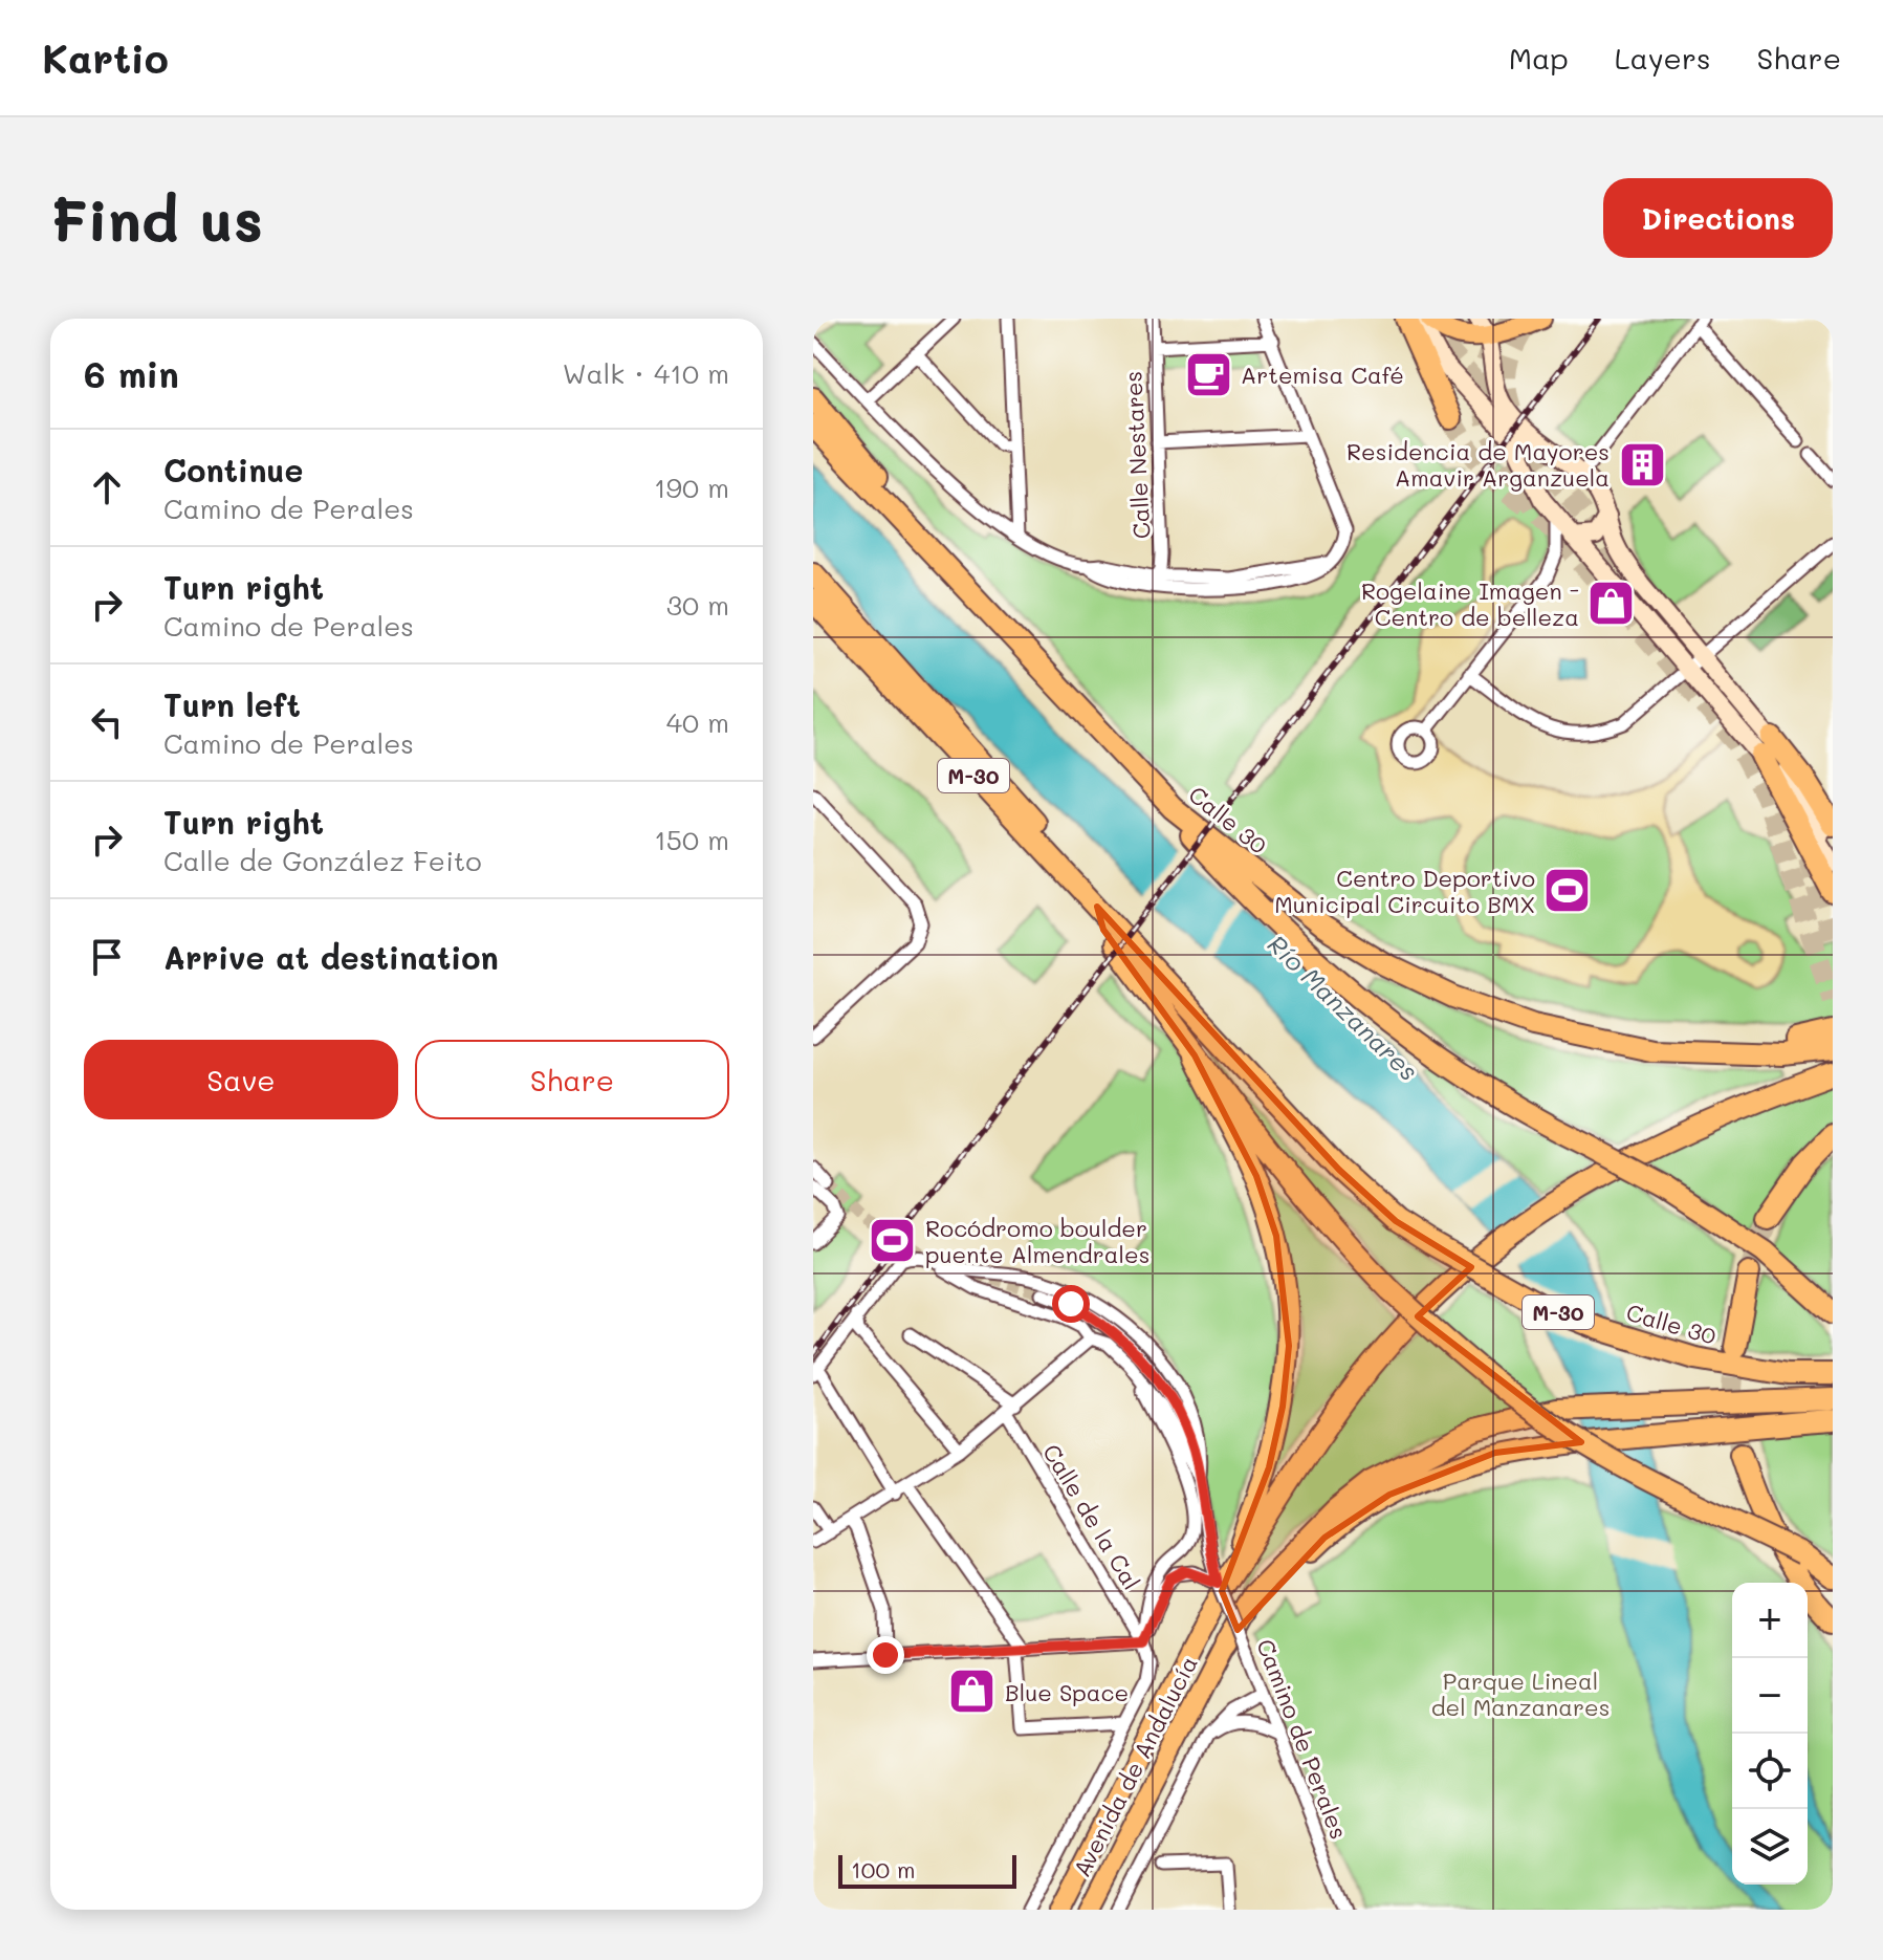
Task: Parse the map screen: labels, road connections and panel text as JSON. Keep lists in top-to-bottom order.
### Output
{
  "streets": {
    "highway": ["M-30", "Calle 30"],
    "main road": ["Avenida de Andalucía"],
    "street": ["Calle Nestares", "Calle de la Cal", "Camino de Perales"]
  },
  "crossings": [
    ["M-30", "Calle 30"],
    ["Calle de la Cal", "Camino de Perales"],
    ["Camino de Perales", "Avenida de Andalucía"]
  ],
  "water": ["Río Manzanares"],
  "parks": ["Parque Lineal del Manzanares"],
  "places": {
    "cafe": ["Artemisa Café"],
    "building": ["Residencia de Mayores Amavir Arganzuela"],
    "shop": ["Rogelaine Imagen - Centro de belleza", "Blue Space"],
    "sports": ["Centro Deportivo Municipal Circuito BMX", "Rocódromo boulder puente Almendrales"]
  },
  "scale_bar": "100 m",
  "page": {
    "header": "Kartio",
    "nav": ["Map", "Layers", "Share"],
    "buttons": [
      "Directions",
      ["Save", "Share"]
    ],
    "title": "Find us",
    "heading": ["6 min", "Walk · 410 m"],
    "list": [
      ["Continue", "Camino de Perales", "190 m"],
      ["Turn right", "Camino de Perales", "30 m"],
      ["Turn left", "Camino de Perales", "40 m"],
      ["Turn right", "Calle de González Feito", "150 m"],
      "Arrive at destination"
    ],
    "map_buttons": ["+", "−"],
    "scale": "100 m"
  }
}
